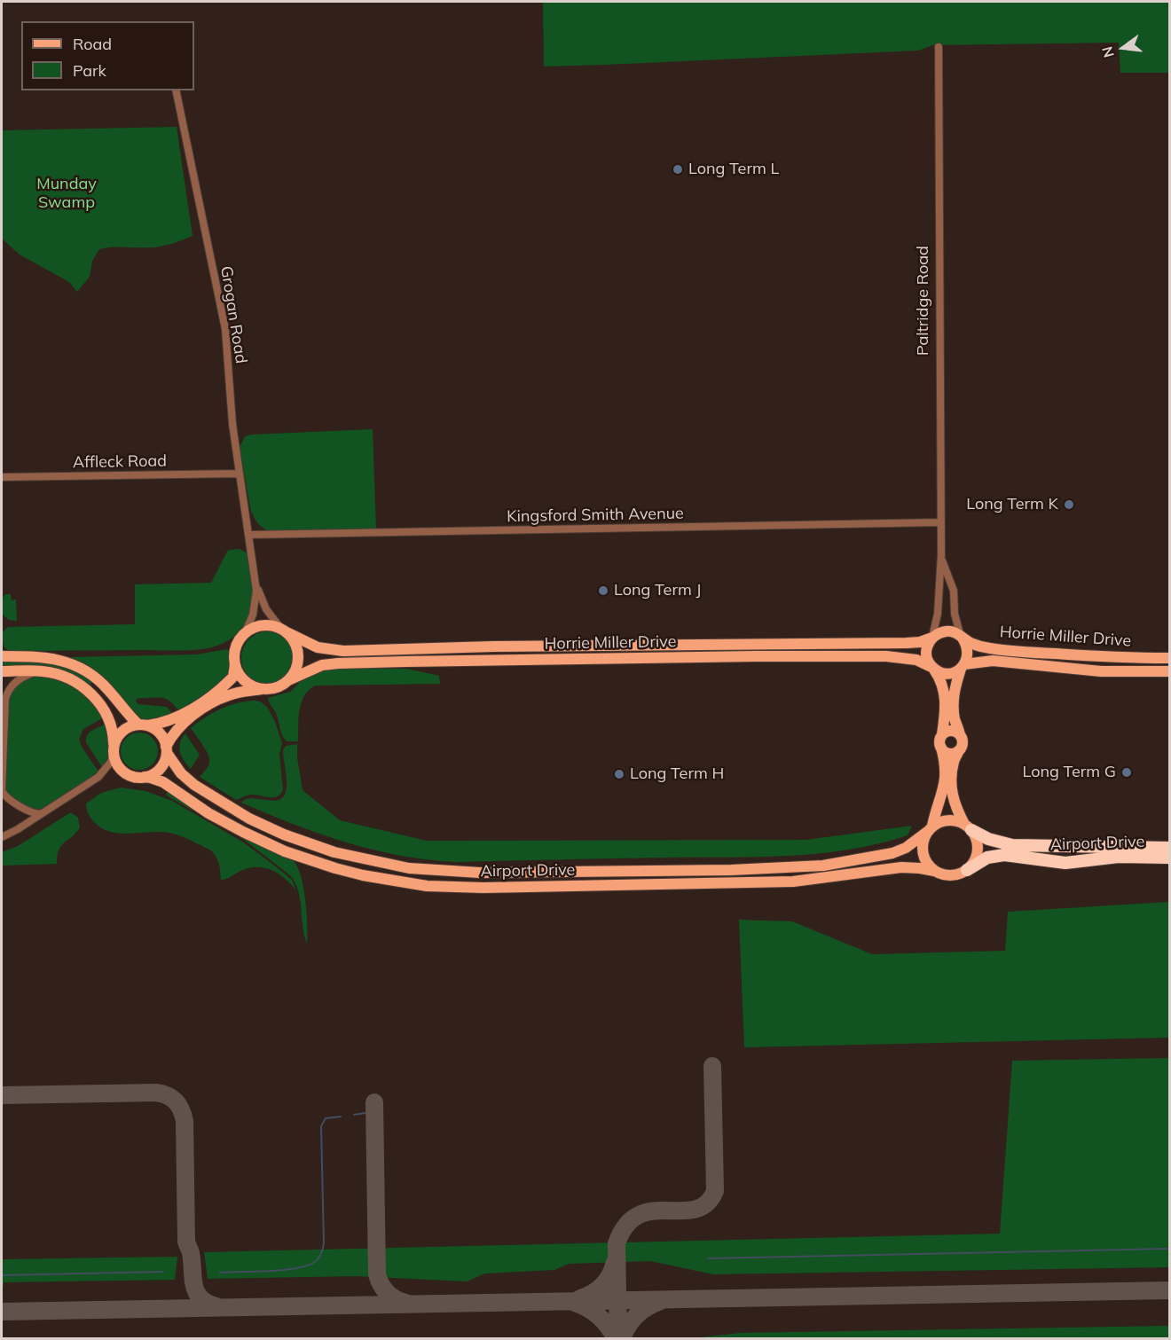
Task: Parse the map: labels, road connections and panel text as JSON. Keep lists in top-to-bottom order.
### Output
{
  "streets": {
    "highway": ["Airport Drive"],
    "main road": ["Horrie Miller Drive"],
    "street": [
      "Paltridge Road",
      "Grogan Road",
      "Affleck Road",
      "Kingsford Smith Avenue"
    ]
  },
  "crossings": [
    ["Paltridge Road", "Kingsford Smith Avenue"],
    ["Paltridge Road", "Horrie Miller Drive"],
    ["Grogan Road", "Affleck Road"],
    ["Grogan Road", "Kingsford Smith Avenue"],
    ["Grogan Road", "Horrie Miller Drive"]
  ],
  "parks": ["Munday Swamp"],
  "places": [
    "Long Term L",
    "Long Term K",
    "Long Term J",
    "Long Term G",
    "Long Term H"
  ],
  "legend": ["Road", "Park"],
  "north": "left"
}
